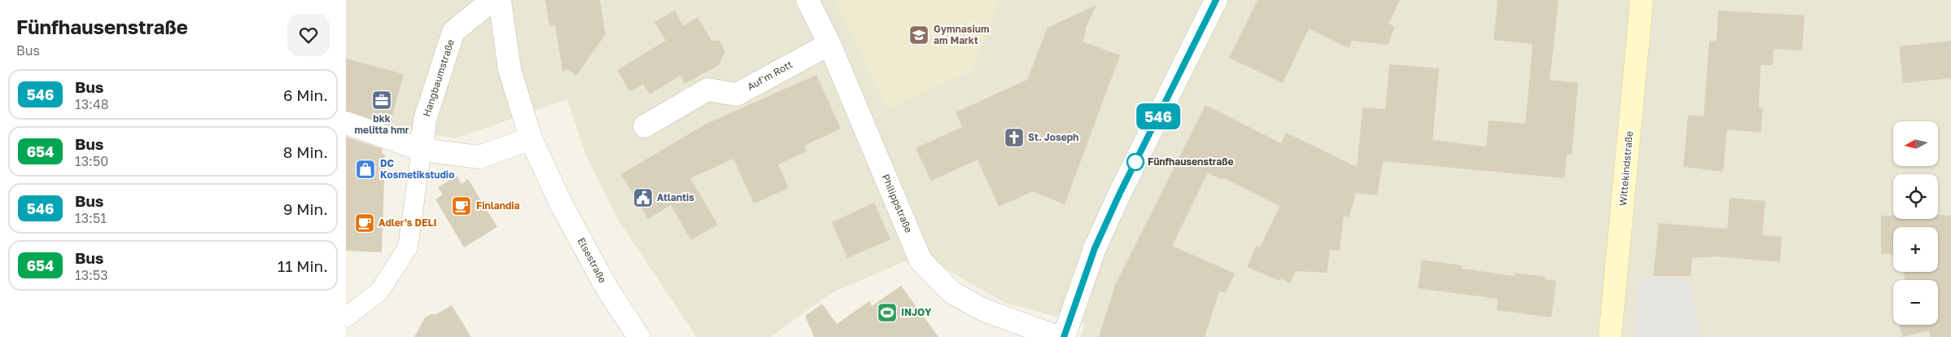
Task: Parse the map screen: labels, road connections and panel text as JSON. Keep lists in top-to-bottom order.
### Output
{
  "streets": {
    "main road": ["Wittekindstraße"],
    "street": [
      "Auf'm Rott",
      "Hangbaumstraße",
      "Philippstraße",
      "Elsestraße"
    ]
  },
  "crossings": [
    ["Auf'm Rott", "Philippstraße"]
  ],
  "places": {
    "school or university": ["Gymnasium am Markt"],
    "office": ["bkk melitta hmr"],
    "church": ["St. Joseph"],
    "other": ["Fünfhausenstraße"],
    "shop": ["DC Kosmetikstudio"],
    "public building": ["Atlantis"],
    "cafe": ["Finlandia", "Adler's DELI"],
    "sports": ["INJOY"]
  },
  "lines": ["bus line 546"],
  "north": "left",
  "page": {
    "heading": ["Fünfhausenstraße", "Bus"],
    "on_map": "546",
    "list": [
      {
        "mark": "546",
        "name": "Bus",
        "note": "13:48",
        "value": "6 Min."
      },
      {
        "mark": "654",
        "name": "Bus",
        "note": "13:50",
        "value": "8 Min."
      },
      {
        "mark": "546",
        "name": "Bus",
        "note": "13:51",
        "value": "9 Min."
      },
      {
        "mark": "654",
        "name": "Bus",
        "note": "13:53",
        "value": "11 Min."
      }
    ],
    "map_buttons": ["+", "−"]
  }
}
